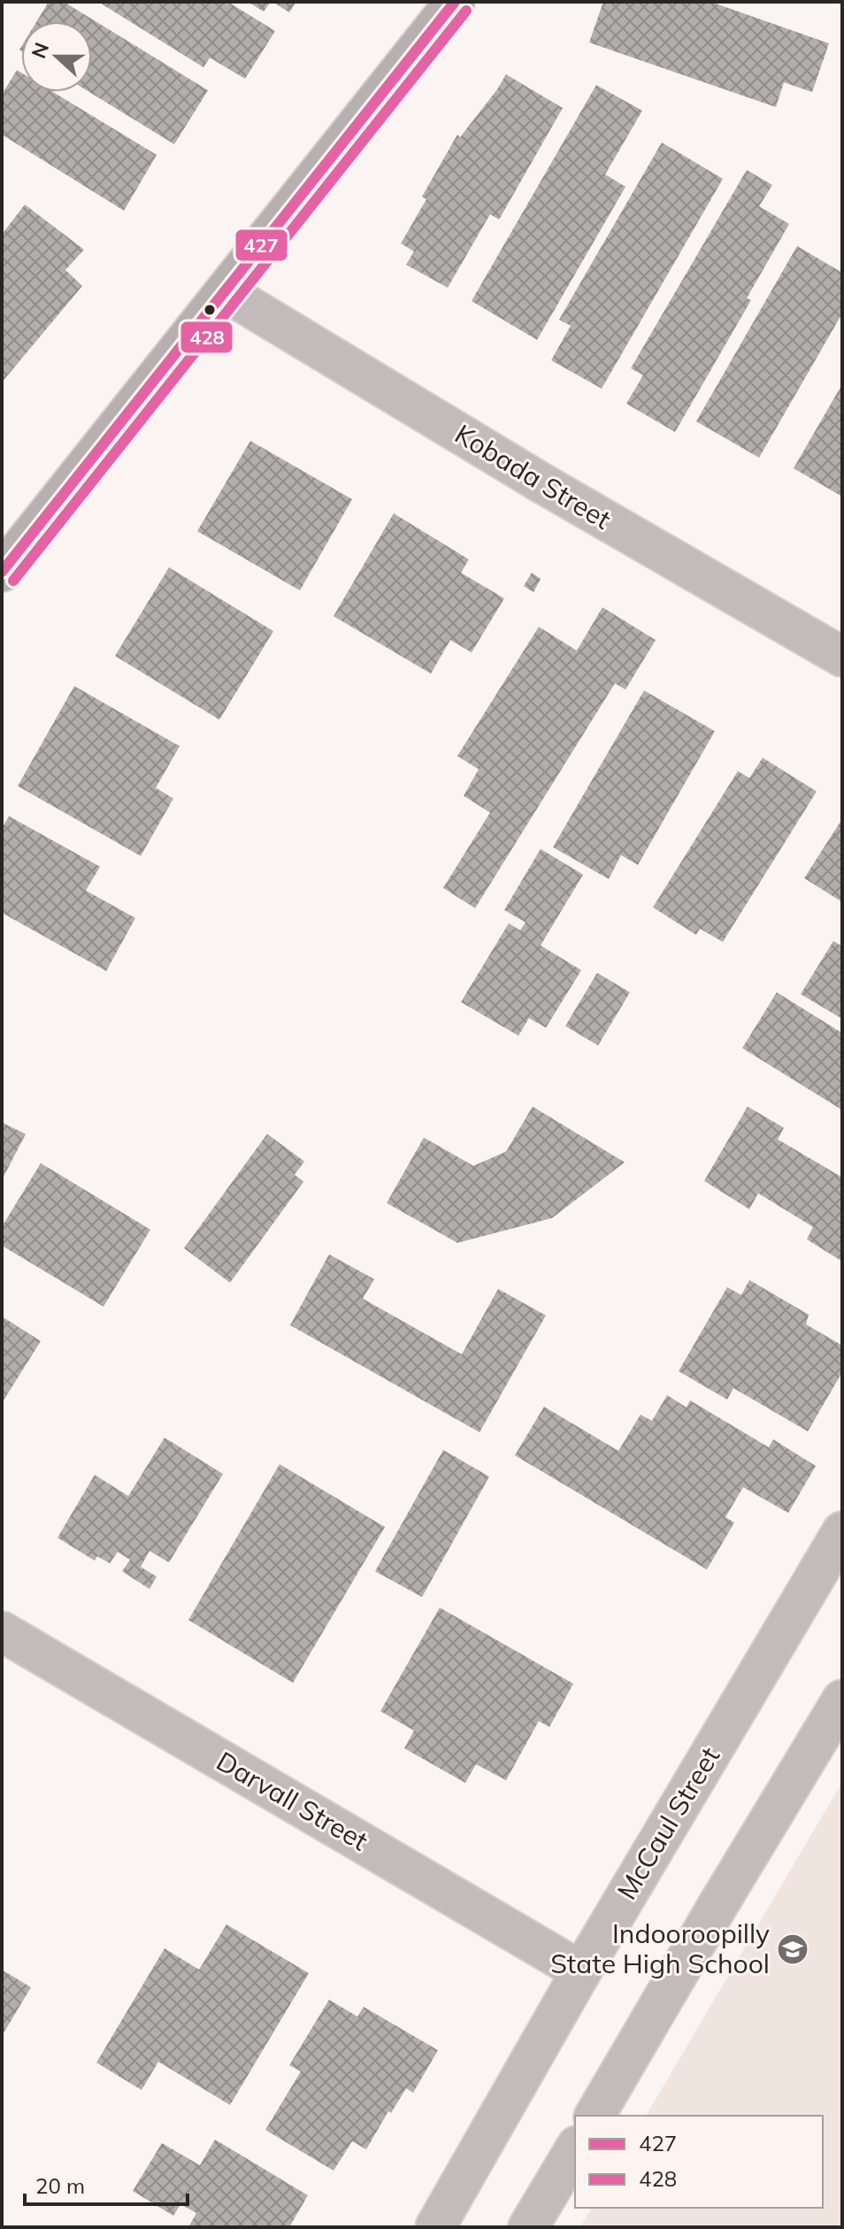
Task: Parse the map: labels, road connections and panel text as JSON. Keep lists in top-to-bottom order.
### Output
{
  "streets": {
    "street": ["Kobada Street", "Darvall Street", "McCaul Street"]
  },
  "crossings": [
    ["Darvall Street", "McCaul Street"]
  ],
  "places": {
    "school or university": ["Indooroopilly State High School"]
  },
  "lines": ["transit line 427", "transit line 428"],
  "legend": ["427", "428"],
  "scale_bar": "20 m",
  "north": "left"
}
